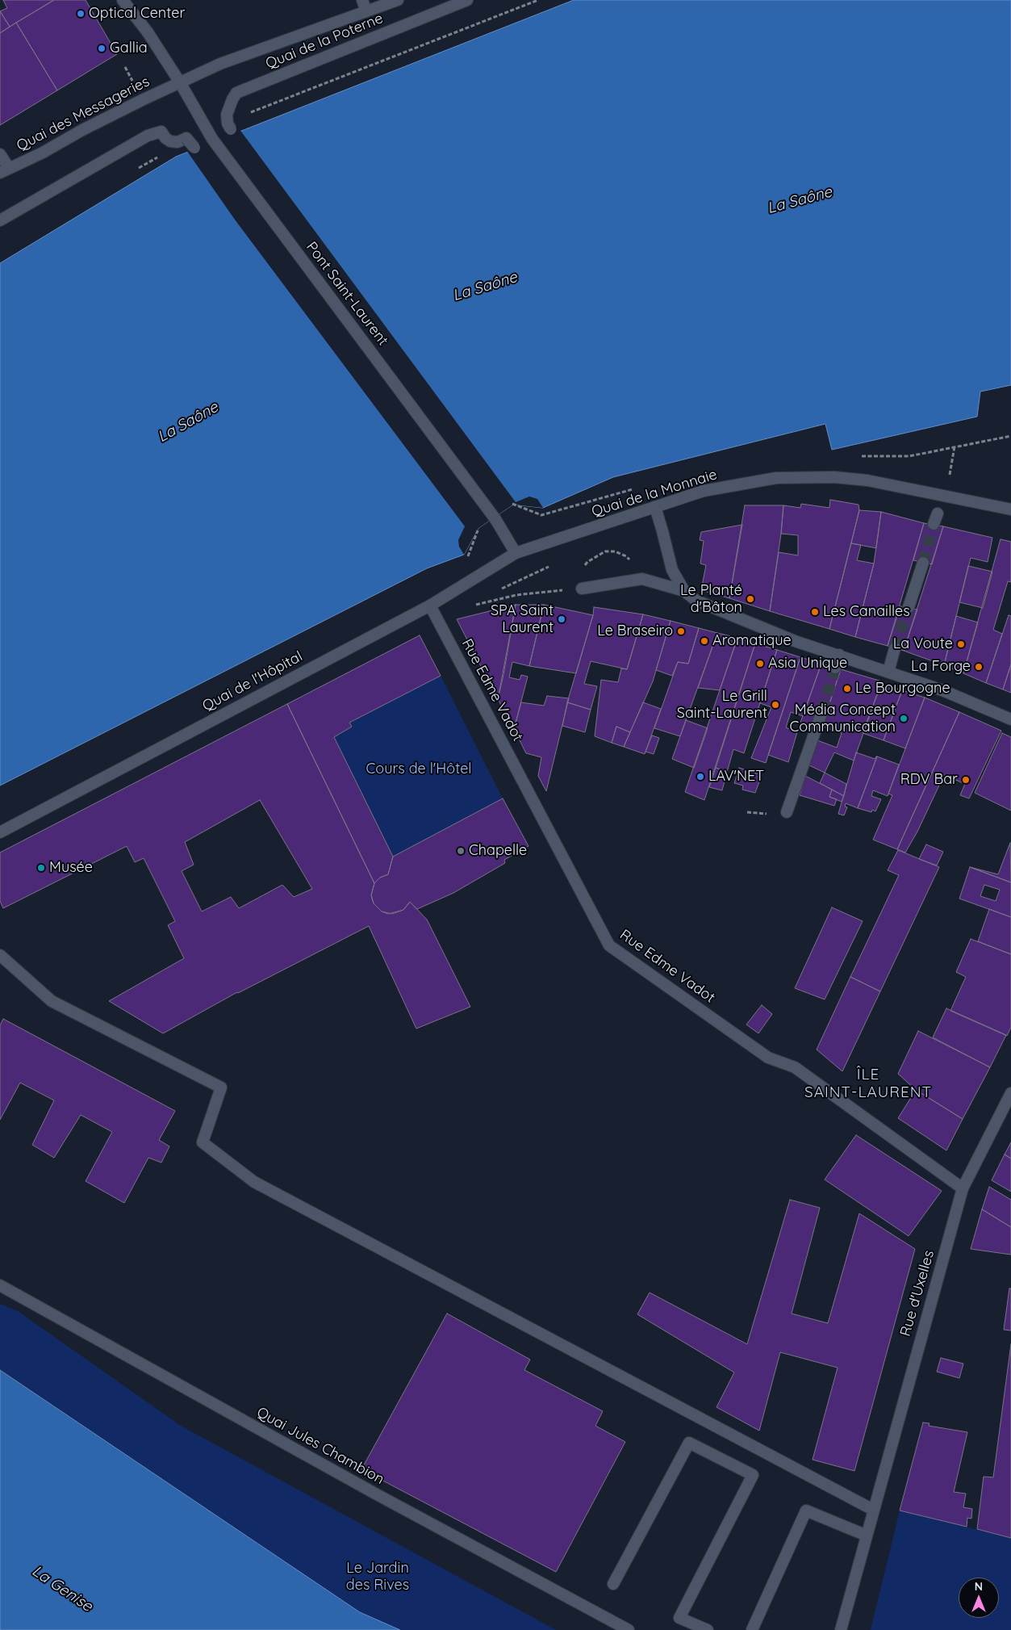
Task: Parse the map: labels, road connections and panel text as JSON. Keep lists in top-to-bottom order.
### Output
{
  "streets": {
    "street": [
      "Quai de la Poterne",
      "Quai des Messageries",
      "Pont Saint-Laurent",
      "Quai de la Monnaie",
      "Quai de l'Hôpital",
      "Rue Edme Vadot",
      "Rue d'Uxelles",
      "Quai Jules Chambion"
    ]
  },
  "crossings": [
    ["Quai de la Poterne", "Quai des Messageries"],
    ["Quai de la Poterne", "Pont Saint-Laurent"],
    ["Quai des Messageries", "Pont Saint-Laurent"],
    ["Pont Saint-Laurent", "Quai de la Monnaie"],
    ["Pont Saint-Laurent", "Quai de l'Hôpital"],
    ["Quai de la Monnaie", "Quai de l'Hôpital"],
    ["Quai de l'Hôpital", "Rue Edme Vadot"],
    ["Rue Edme Vadot", "Rue d'Uxelles"]
  ],
  "districts": ["ÎLE SAINT-LAURENT"],
  "water": ["La Saône", "La Genise"],
  "parks": ["Cours de l'Hôtel", "Le Jardin des Rives"],
  "places": [
    "Optical Center",
    "Gallia",
    "Le Planté d'Bâton",
    "Les Canailles",
    "SPA Saint Laurent",
    "Le Braseiro",
    "Aromatique",
    "La Voute",
    "Asia Unique",
    "La Forge",
    "Le Bourgogne",
    "Le Grill Saint-Laurent",
    "Média Concept Communication",
    "LAV'NET",
    "RDV Bar",
    "Chapelle",
    "Musée"
  ],
  "north": "top"
}
